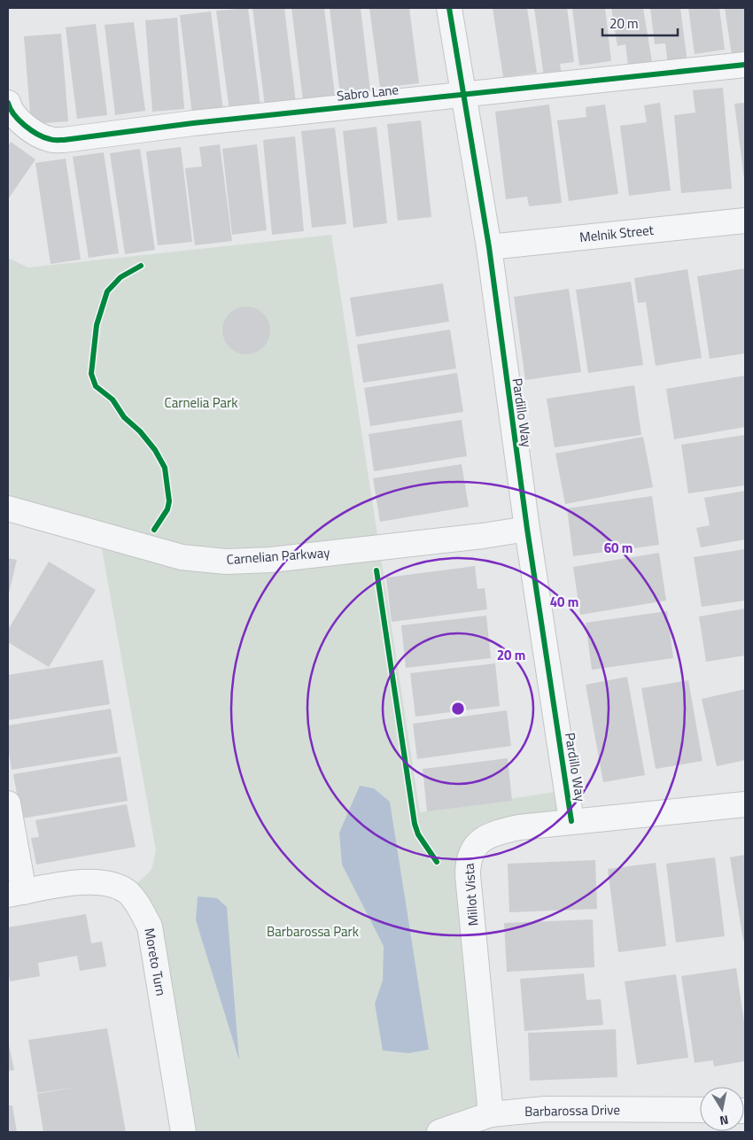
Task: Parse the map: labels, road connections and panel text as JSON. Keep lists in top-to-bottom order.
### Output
{
  "streets": {
    "street": [
      "Sabro Lane",
      "Melnik Street",
      "Pardillo Way",
      "Carnelian Parkway",
      "Millot Vista",
      "Moreto Turn",
      "Barbarossa Drive"
    ]
  },
  "crossings": [
    ["Sabro Lane", "Pardillo Way"],
    ["Melnik Street", "Pardillo Way"],
    ["Pardillo Way", "Carnelian Parkway"],
    ["Pardillo Way", "Millot Vista"],
    ["Millot Vista", "Barbarossa Drive"]
  ],
  "parks": ["Carnelia Park", "Barbarossa Park"],
  "scale_bar": "20 m",
  "north": "bottom",
  "rings": ["60 m", "40 m", "20 m"]
}
